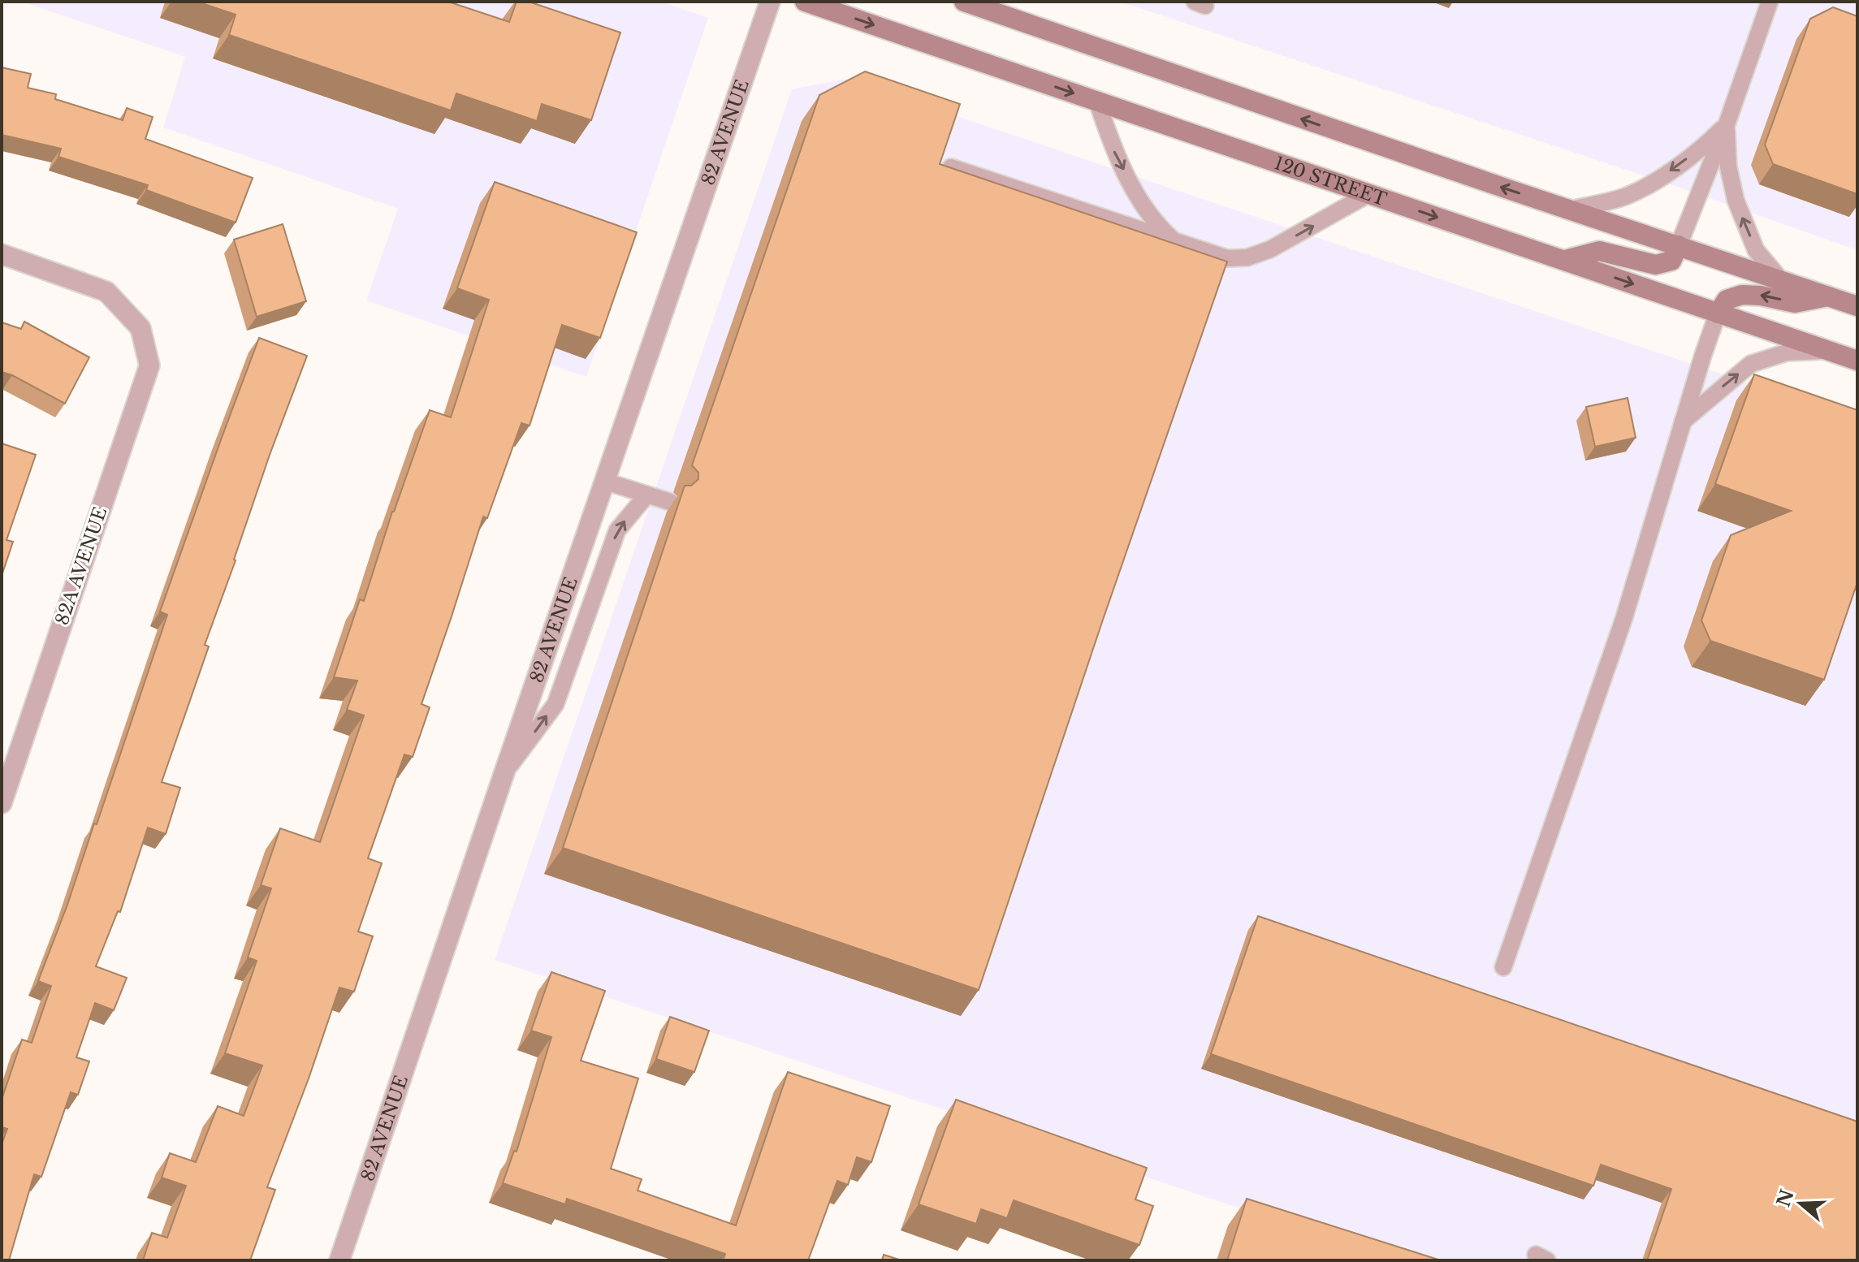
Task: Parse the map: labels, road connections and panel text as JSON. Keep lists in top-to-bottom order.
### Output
{
  "streets": {
    "main road": ["120 STREET"],
    "street": ["82 AVENUE", "82A AVENUE"]
  },
  "north": "left"
}
